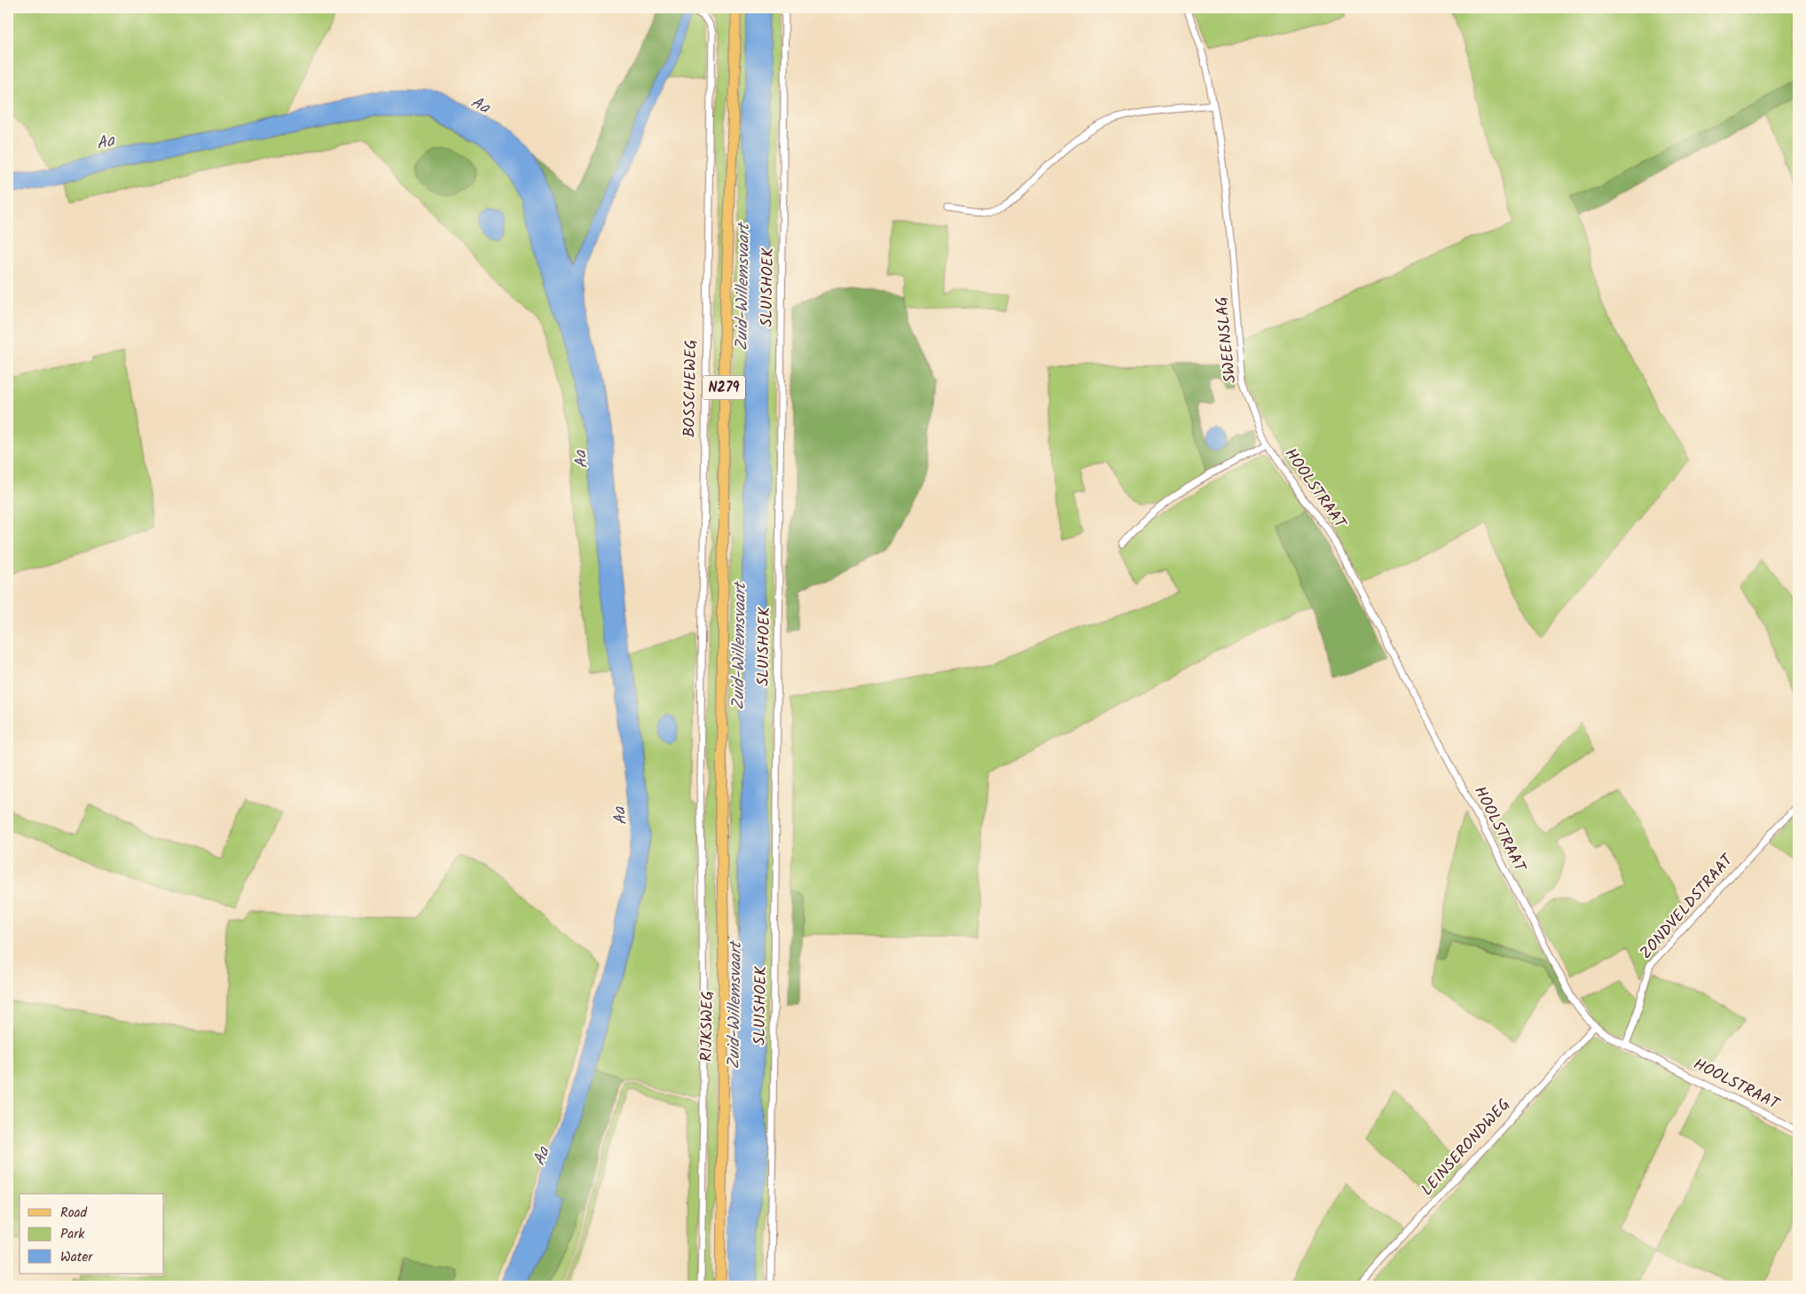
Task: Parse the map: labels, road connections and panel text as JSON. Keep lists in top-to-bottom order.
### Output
{
  "streets": {
    "main road": ["N279", "BOSSCHEWEG", "RIJKSWEG"],
    "street": [
      "SLUISHOEK",
      "SWEENSLAG",
      "HOOLSTRAAT",
      "ZONDVELDSTRAAT",
      "LEINSERONDWEG"
    ]
  },
  "crossings": [
    ["SWEENSLAG", "HOOLSTRAAT"],
    ["BOSSCHEWEG", "RIJKSWEG"],
    ["HOOLSTRAAT", "ZONDVELDSTRAAT"],
    ["HOOLSTRAAT", "LEINSERONDWEG"]
  ],
  "water": ["Aa", "Zuid-Willemsvaart"],
  "legend": ["Road", "Park", "Water"]
}
